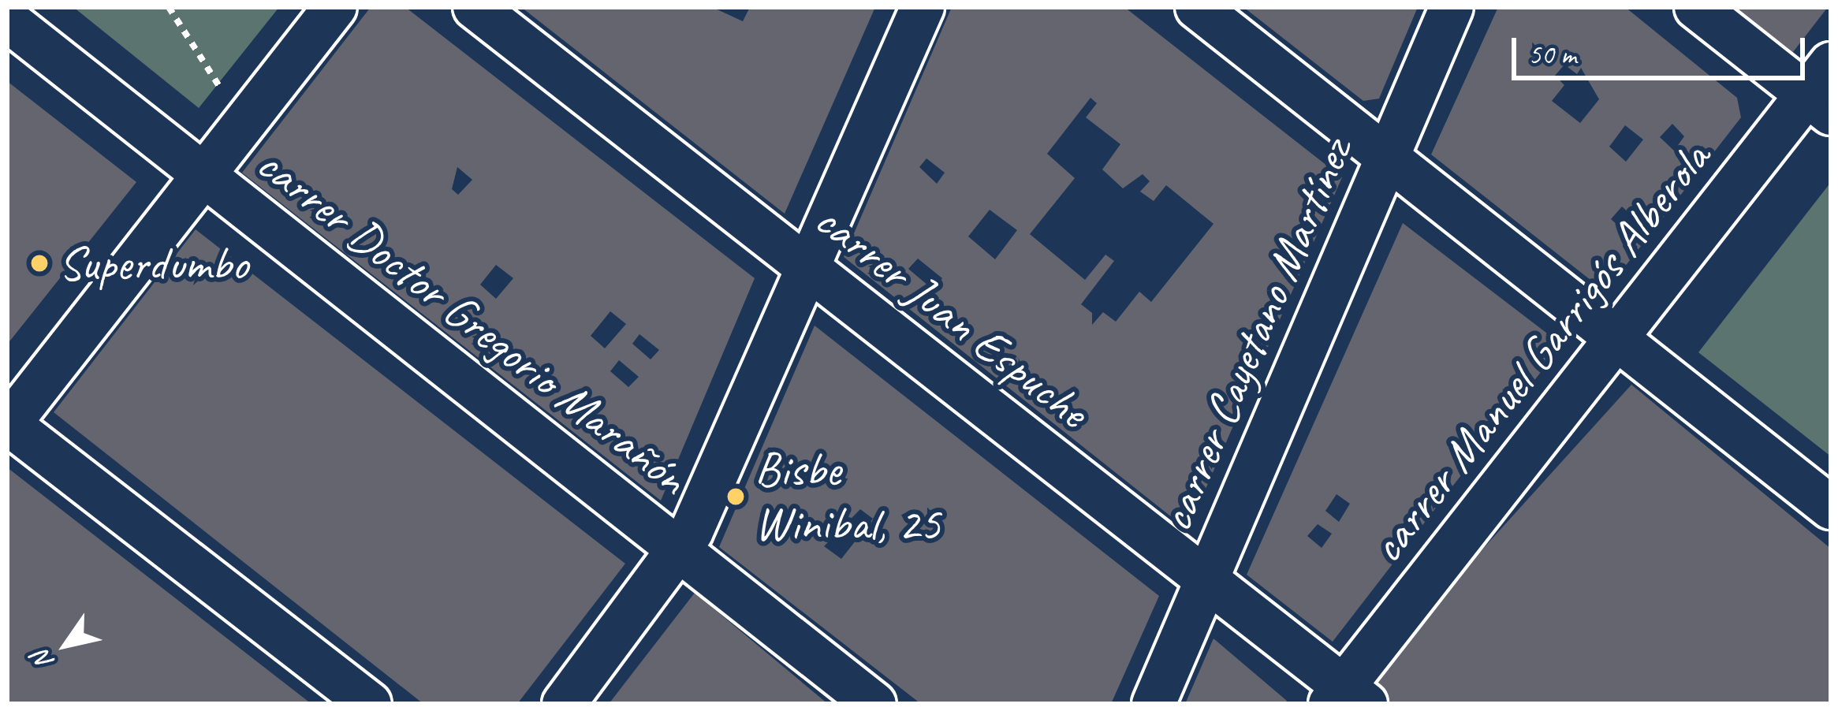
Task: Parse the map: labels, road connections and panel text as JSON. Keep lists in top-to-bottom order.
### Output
{
  "streets": {
    "street": [
      "carrer Juan Espuche",
      "carrer Doctor Gregorio Marañón",
      "carrer Cayetano Martínez",
      "carrer Manuel Garrigós Alberola"
    ]
  },
  "crossings": [
    ["carrer Juan Espuche", "carrer Cayetano Martínez"],
    ["carrer Juan Espuche", "carrer Manuel Garrigós Alberola"]
  ],
  "places": ["Superdumbo", "Bisbe Winibal, 25"],
  "scale_bar": "50 m",
  "north": "bottom left"
}
